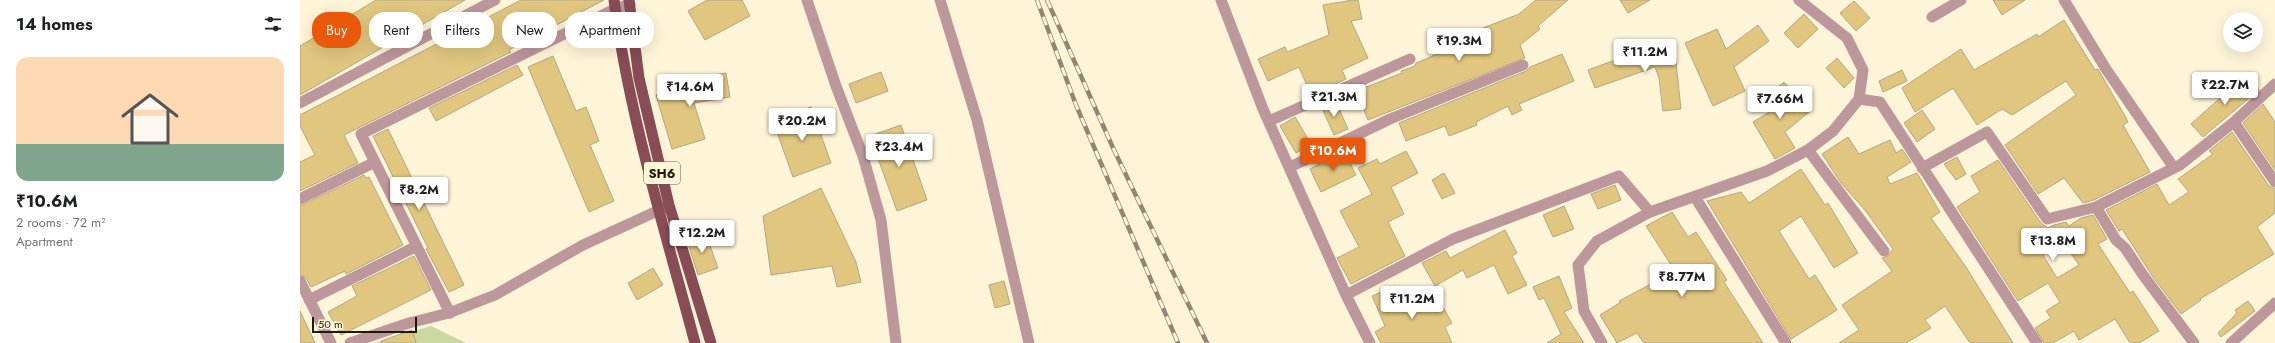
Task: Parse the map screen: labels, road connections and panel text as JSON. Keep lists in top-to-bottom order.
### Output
{
  "streets": {
    "main road": ["SH6"]
  },
  "scale_bar": "50 m",
  "page": {
    "heading": "14 homes",
    "chip": [
      "Buy",
      "Rent",
      "Filters",
      "New",
      "Apartment"
    ],
    "price": [
      "₹19.3M",
      "₹11.2M",
      "₹22.7M",
      "₹14.6M",
      "₹21.3M",
      "₹7.66M",
      "₹20.2M",
      "₹23.4M",
      "₹10.6M",
      "₹8.2M",
      "₹12.2M",
      "₹13.8M",
      "₹8.77M",
      "₹11.2M"
    ],
    "list": [
      {
        "name": "₹10.6M",
        "note": "2 rooms · 72 m² · Apartment"
      }
    ],
    "scale": "50 m"
  }
}
